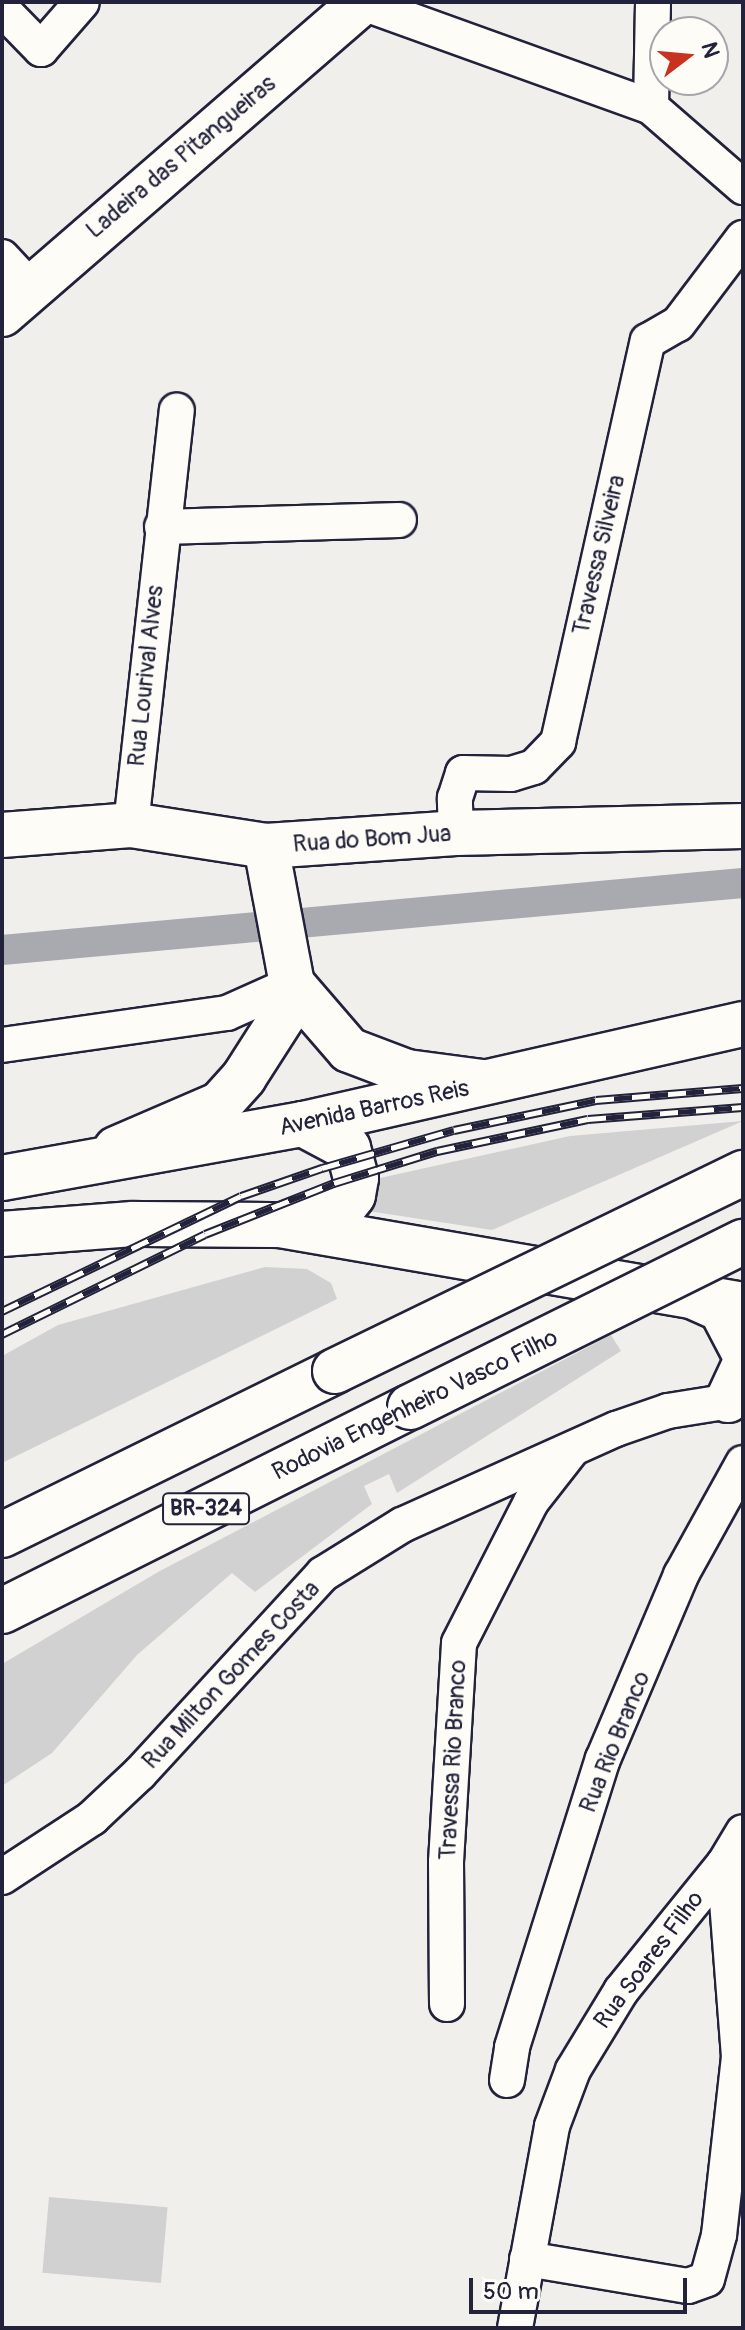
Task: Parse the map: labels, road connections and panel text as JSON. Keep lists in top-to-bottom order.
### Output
{
  "streets": {
    "main road": [
      "Ladeira das Pitangueiras",
      "Rua do Bom Jua",
      "Avenida Barros Reis",
      "Rodovia Engenheiro Vasco Filho",
      "BR-324"
    ],
    "street": [
      "Travessa Silveira",
      "Rua Lourival Alves",
      "Rua Milton Gomes Costa",
      "Rua Rio Branco",
      "Travessa Rio Branco",
      "Rua Soares Filho"
    ]
  },
  "crossings": [
    ["Travessa Silveira", "Rua do Bom Jua"],
    ["Rua Lourival Alves", "Rua do Bom Jua"],
    ["Rua Milton Gomes Costa", "Travessa Rio Branco"]
  ],
  "scale_bar": "50 m",
  "north": "right"
}
